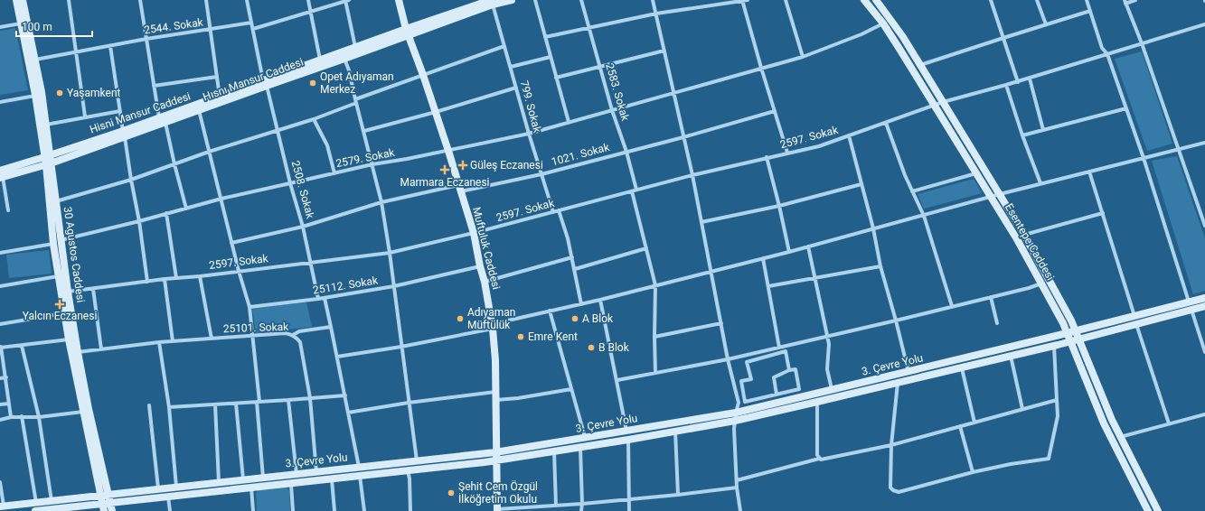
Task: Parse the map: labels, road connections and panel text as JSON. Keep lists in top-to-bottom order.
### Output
{
  "streets": {
    "main road": [
      "Hısnı Mansur Caddesi",
      "Hisni Mansur Caddesi",
      "Esentepe Caddesi",
      "Muftuluk Caddesi",
      "30 Agustos Caddesi",
      "3. Çevre Yolu"
    ],
    "street": [
      "2544. Sokak",
      "2583. Sokak",
      "799. Sokak",
      "2597. Sokak",
      "1021. Sokak",
      "2579. Sokak",
      "2508. Sokak",
      "25112. Sokak",
      "25101. Sokak"
    ]
  },
  "crossings": [
    ["2544. Sokak", "2508. Sokak"],
    ["2544. Sokak", "30 Agustos Caddesi"],
    ["Hısnı Mansur Caddesi", "Hisni Mansur Caddesi"],
    ["Hısnı Mansur Caddesi", "2508. Sokak"],
    ["Hısnı Mansur Caddesi", "Muftuluk Caddesi"],
    ["Hısnı Mansur Caddesi", "30 Agustos Caddesi"],
    ["2583. Sokak", "2597. Sokak"],
    ["2583. Sokak", "1021. Sokak"],
    ["2583. Sokak", "2579. Sokak"],
    ["799. Sokak", "Hisni Mansur Caddesi"],
    ["799. Sokak", "2597. Sokak"],
    ["799. Sokak", "1021. Sokak"],
    ["799. Sokak", "2579. Sokak"],
    ["Hisni Mansur Caddesi", "2508. Sokak"],
    ["Hisni Mansur Caddesi", "Muftuluk Caddesi"],
    ["Hisni Mansur Caddesi", "30 Agustos Caddesi"],
    ["2597. Sokak", "2508. Sokak"],
    ["2597. Sokak", "Esentepe Caddesi"],
    ["2597. Sokak", "Muftuluk Caddesi"],
    ["2597. Sokak", "30 Agustos Caddesi"],
    ["1021. Sokak", "2508. Sokak"],
    ["1021. Sokak", "Muftuluk Caddesi"],
    ["2579. Sokak", "2508. Sokak"],
    ["2579. Sokak", "Esentepe Caddesi"],
    ["2579. Sokak", "Muftuluk Caddesi"],
    ["2579. Sokak", "30 Agustos Caddesi"],
    ["2508. Sokak", "25112. Sokak"],
    ["Esentepe Caddesi", "3. Çevre Yolu"],
    ["Muftuluk Caddesi", "25112. Sokak"],
    ["Muftuluk Caddesi", "3. Çevre Yolu"],
    ["30 Agustos Caddesi", "25101. Sokak"],
    ["30 Agustos Caddesi", "3. Çevre Yolu"],
    ["25101. Sokak", "3. Çevre Yolu"]
  ],
  "places": {
    "other": [
      "Opet Adıyaman Merkez",
      "Yaşamkent",
      "Adıyaman Müftülük",
      "A Blok",
      "Emre Kent",
      "B Blok",
      "Şehit Cem Özgül İlköğretim Okulu"
    ],
    "health": ["Güleş Eczanesi", "Marmara Eczanesi", "Yalcın Eczanesi"]
  },
  "scale_bar": "100 m"
}
